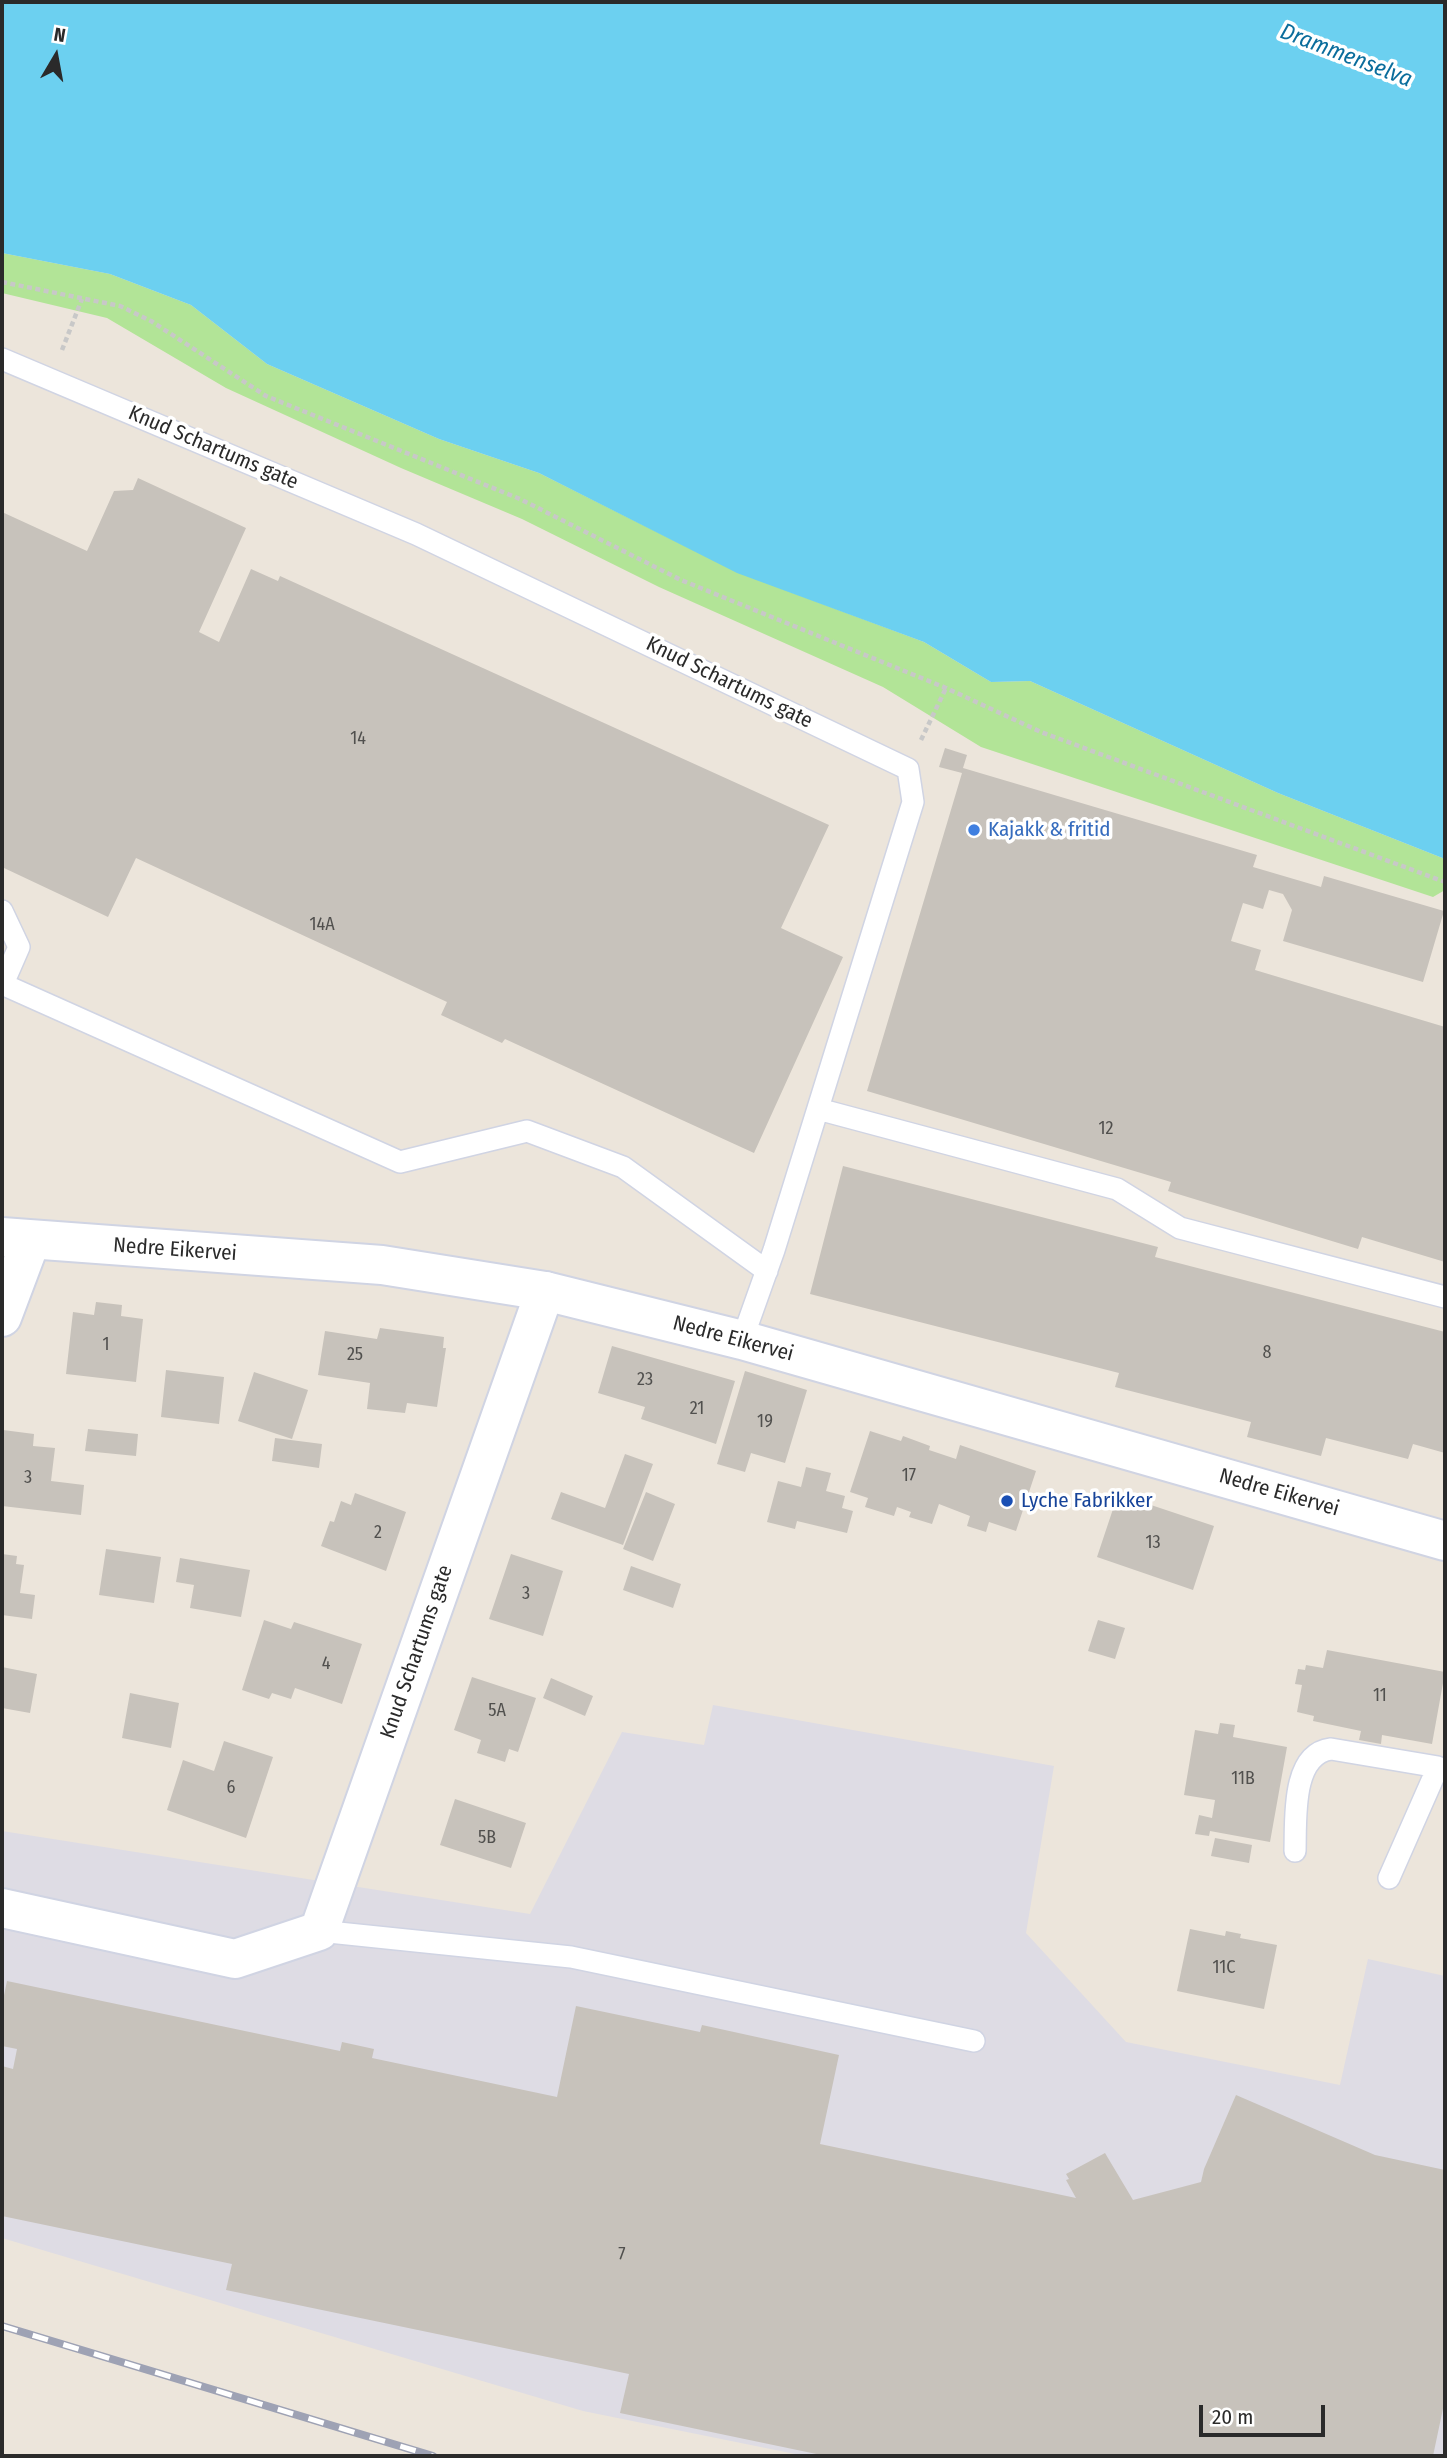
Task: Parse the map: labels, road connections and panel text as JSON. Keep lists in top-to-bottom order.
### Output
{
  "streets": {
    "main road": ["Knud Schartums gate", "Nedre Eikervei"]
  },
  "crossings": [
    ["Knud Schartums gate", "Nedre Eikervei"]
  ],
  "water": ["Drammenselva"],
  "places": ["Kajakk & fritid", "Lyche Fabrikker"],
  "house_numbers": [
    "14",
    "14A",
    "12",
    "1",
    "8",
    "25",
    "23",
    "21",
    "19",
    "17",
    "3",
    "2",
    "13",
    "3",
    "4",
    "11",
    "5A",
    "11B",
    "6",
    "5B",
    "11C",
    "7"
  ],
  "scale_bar": "20 m",
  "north": "top"
}
